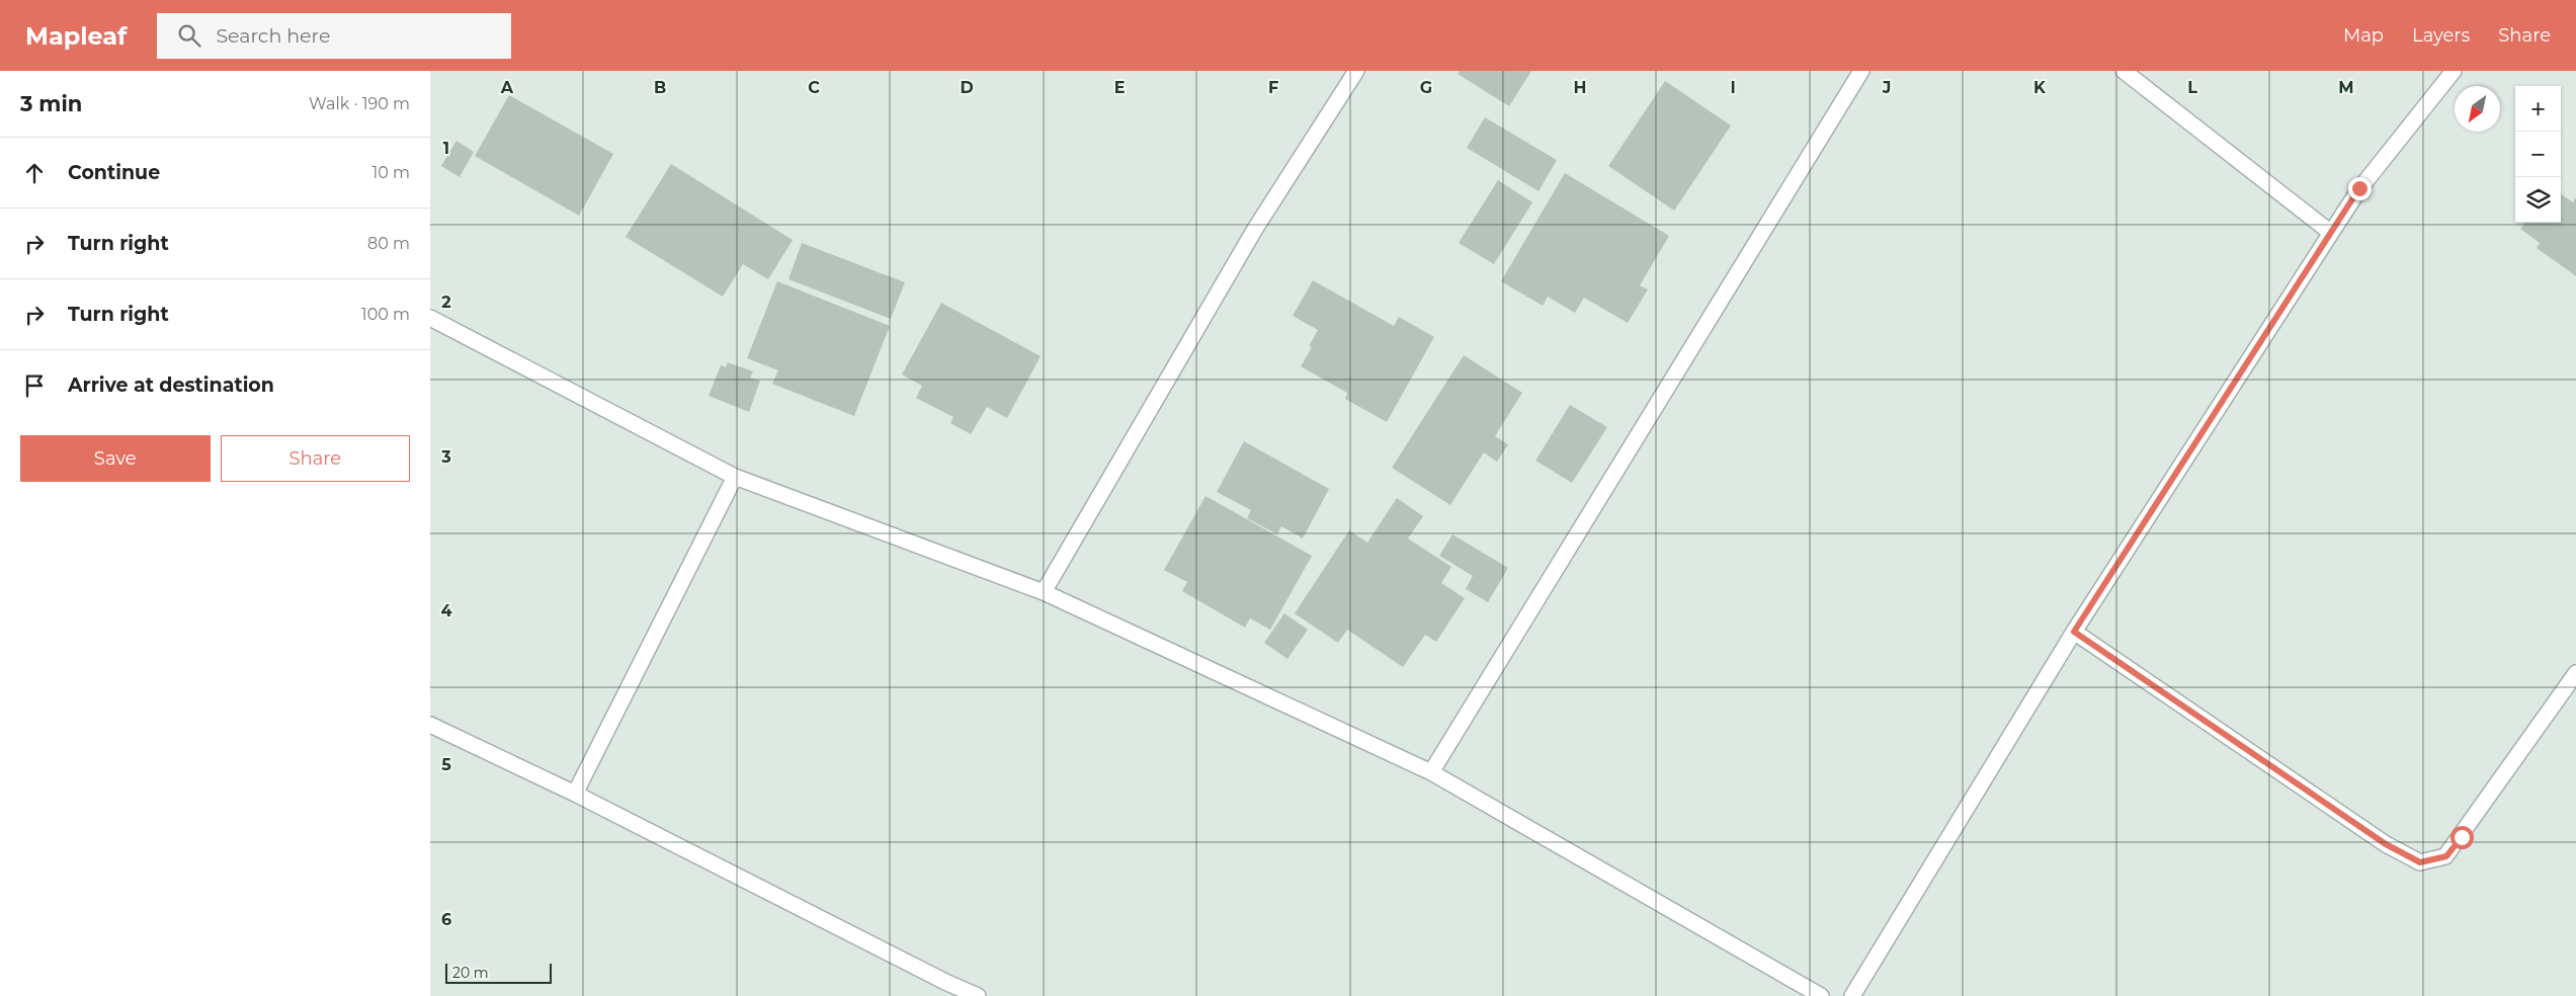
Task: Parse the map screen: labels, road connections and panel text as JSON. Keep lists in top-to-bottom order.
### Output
{
  "scale_bar": "20 m",
  "north": "bottom left",
  "page": {
    "header": "Mapleaf",
    "search": "Search here",
    "nav": ["Map", "Layers", "Share"],
    "heading": ["3 min", "Walk · 190 m"],
    "map_buttons": ["+", "−"],
    "list": [
      ["Continue", "10 m"],
      ["Turn right", "80 m"],
      ["Turn right", "100 m"],
      "Arrive at destination"
    ],
    "buttons": ["Save", "Share"],
    "scale": "20 m"
  },
  "grid": {
    "columns": [
      "A",
      "B",
      "C",
      "D",
      "E",
      "F",
      "G",
      "H",
      "I",
      "J",
      "K",
      "L",
      "M"
    ],
    "rows": [
      "1",
      "2",
      "3",
      "4",
      "5",
      "6"
    ]
  }
}
